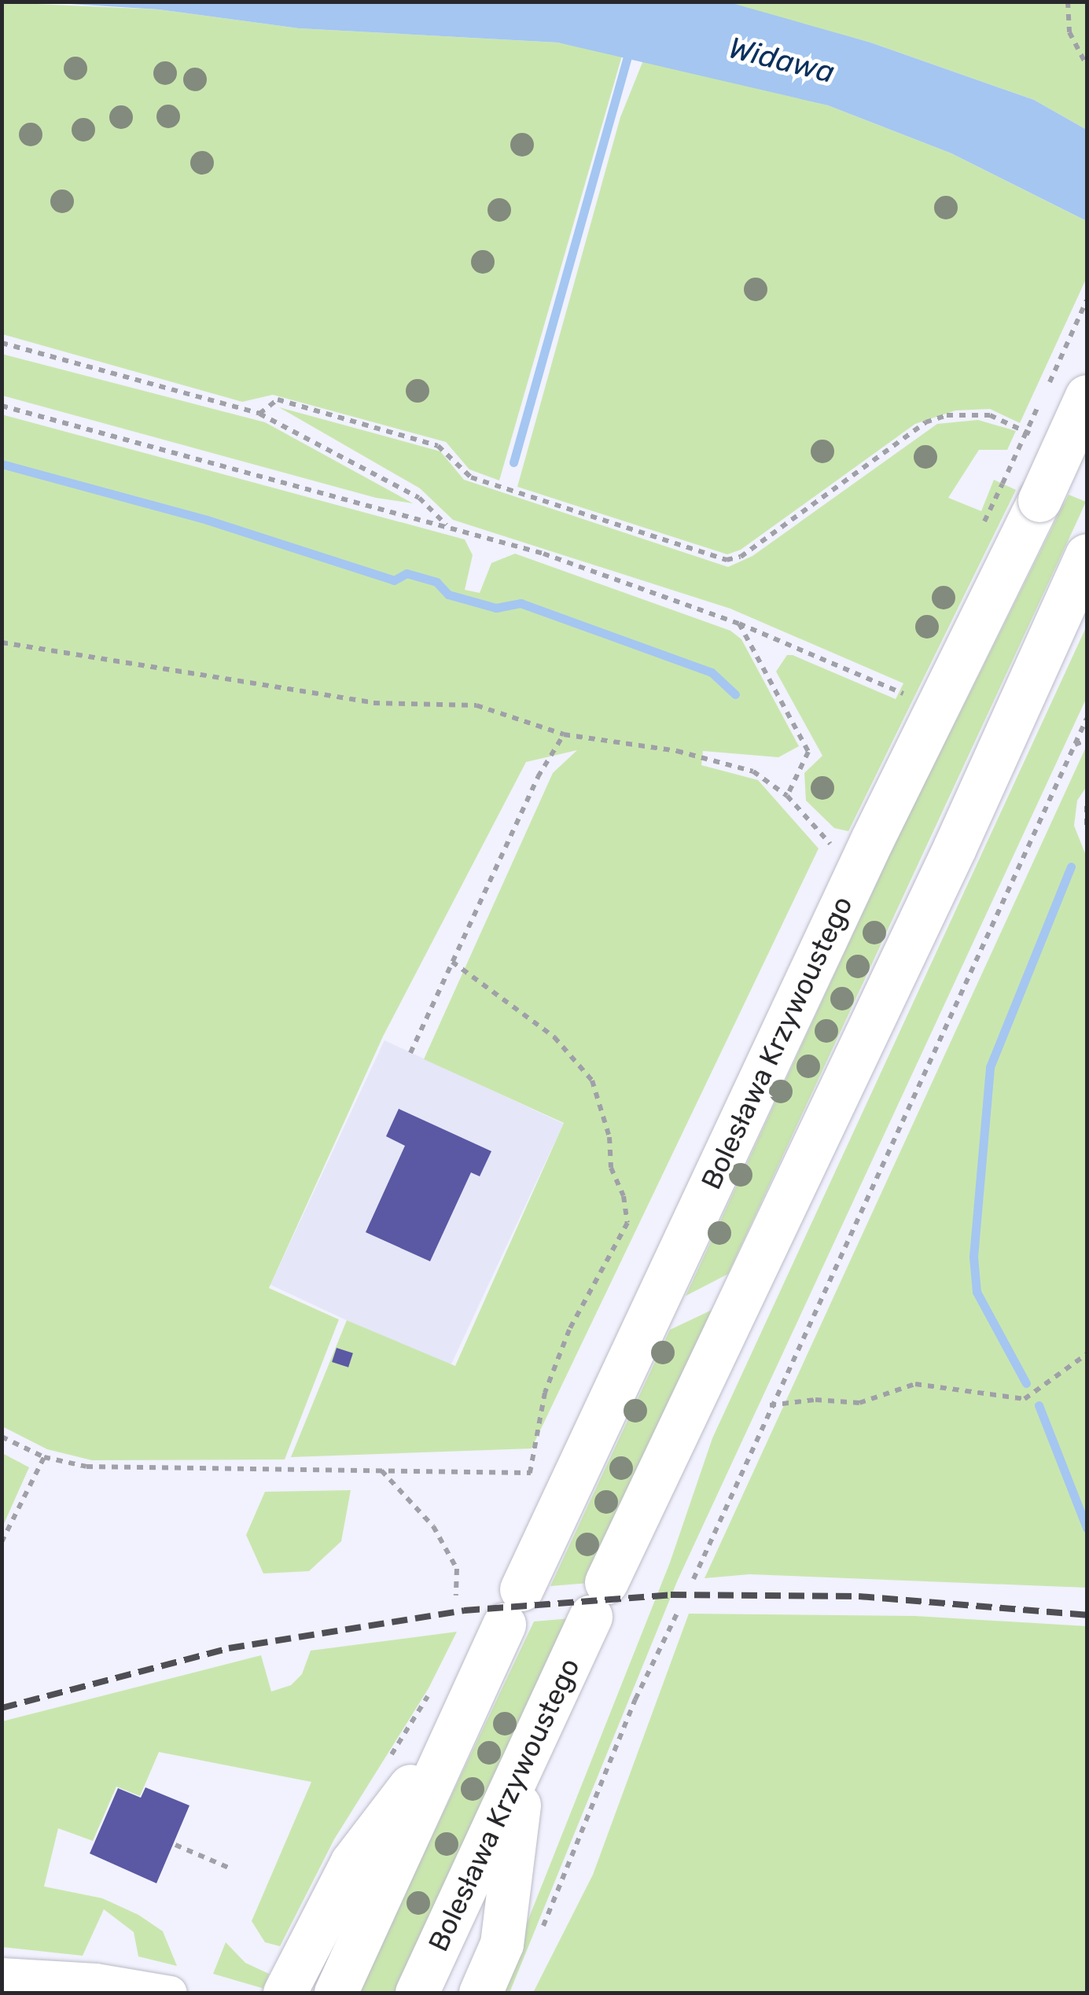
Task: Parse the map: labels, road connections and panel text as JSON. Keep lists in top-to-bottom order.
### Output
{
  "streets": {
    "main road": ["Bolesława Krzywoustego"]
  },
  "water": ["Widawa"]
}
